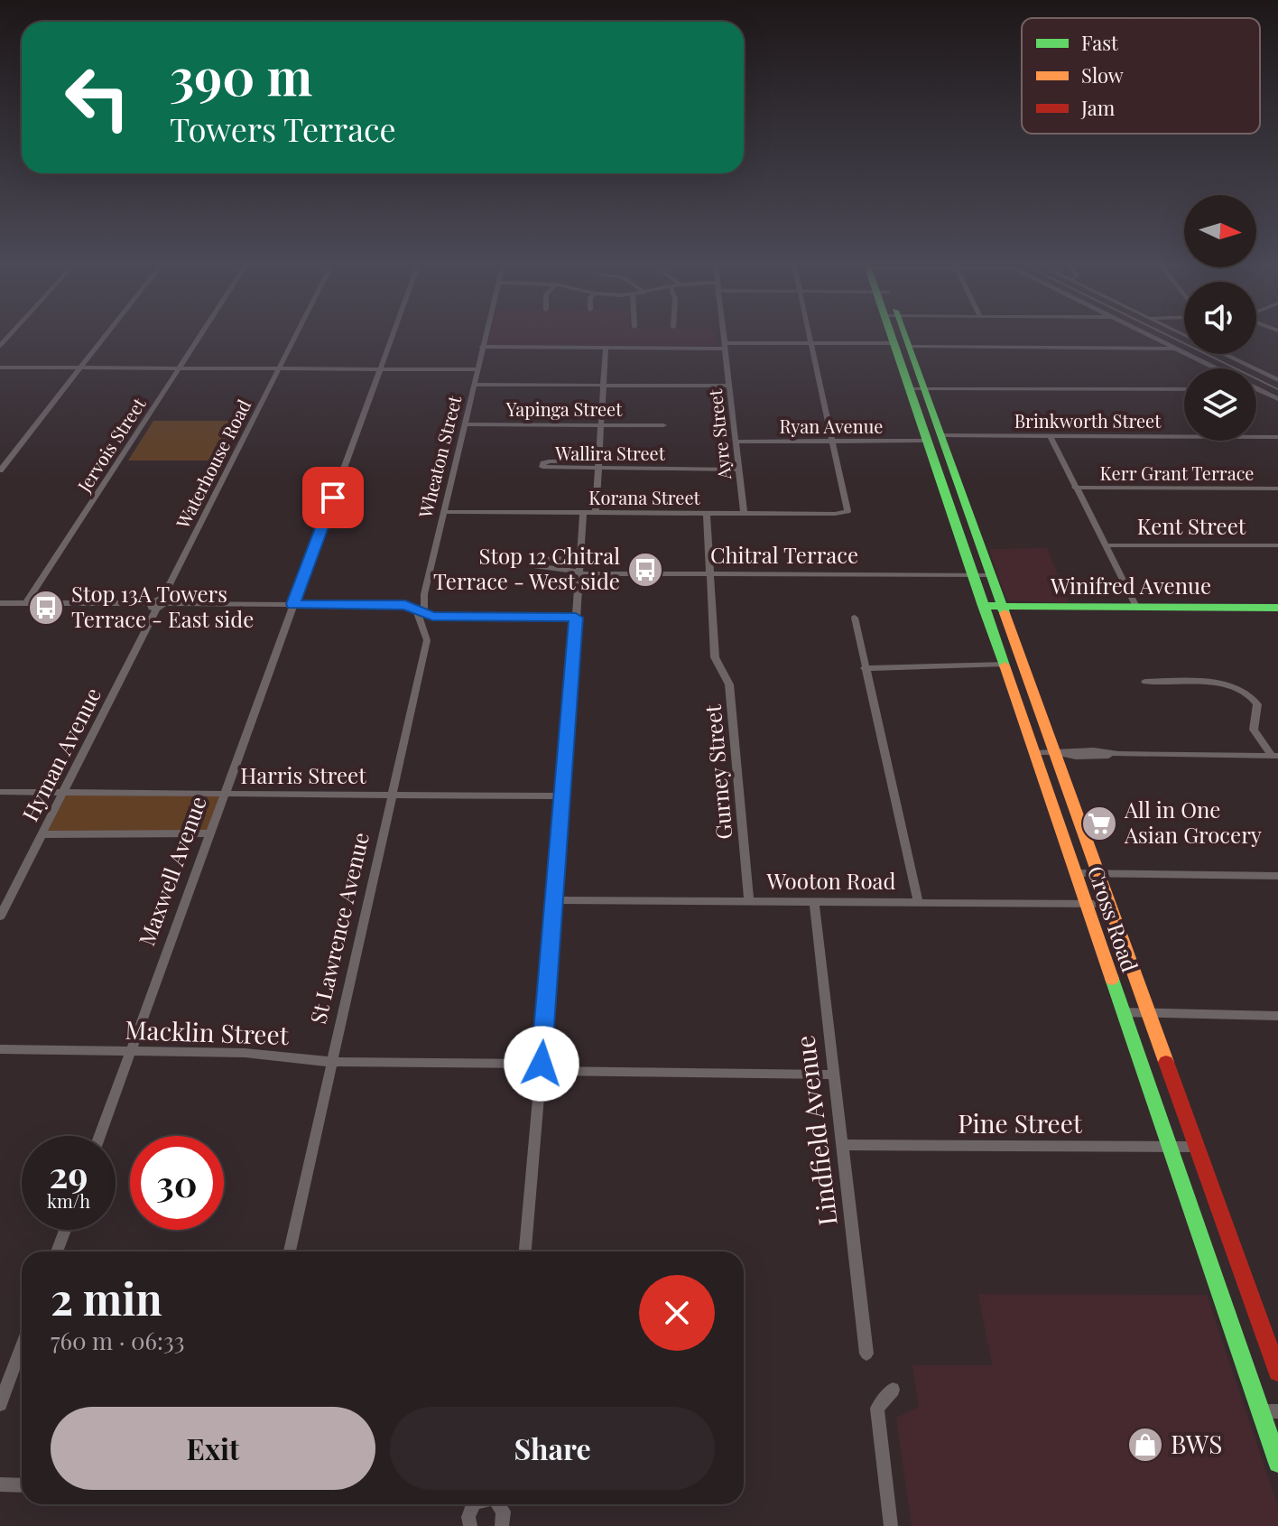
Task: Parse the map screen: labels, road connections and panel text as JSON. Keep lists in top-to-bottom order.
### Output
{
  "streets": {
    "main road": ["Winifred Avenue", "Cross Road"],
    "street": [
      "Yapinga Street",
      "Brinkworth Street",
      "Ryan Avenue",
      "Ayre Street",
      "Jervois Street",
      "Wallira Street",
      "Wheaton Street",
      "Waterhouse Road",
      "Kerr Grant Terrace",
      "Korana Street",
      "Kent Street",
      "Chitral Terrace",
      "Hyman Avenue",
      "Gurney Street",
      "Harris Street",
      "Maxwell Avenue",
      "Wooton Road",
      "St Lawrence Avenue",
      "Macklin Street",
      "Pine Street",
      "Lindfield Avenue"
    ]
  },
  "crossings": [
    ["Yapinga Street", "Wheaton Street"],
    ["Brinkworth Street", "Ryan Avenue"],
    ["Brinkworth Street", "Cross Road"],
    ["Ryan Avenue", "Ayre Street"],
    ["Ryan Avenue", "Korana Street"],
    ["Ryan Avenue", "Cross Road"],
    ["Ayre Street", "Wallira Street"],
    ["Ayre Street", "Korana Street"],
    ["Wheaton Street", "Korana Street"],
    ["Korana Street", "Gurney Street"],
    ["Chitral Terrace", "Gurney Street"],
    ["Chitral Terrace", "Cross Road"],
    ["Winifred Avenue", "Cross Road"],
    ["Hyman Avenue", "Harris Street"],
    ["Gurney Street", "Wooton Road"],
    ["Harris Street", "Maxwell Avenue"],
    ["Harris Street", "St Lawrence Avenue"],
    ["Maxwell Avenue", "Macklin Street"],
    ["Wooton Road", "Cross Road"],
    ["Wooton Road", "Lindfield Avenue"],
    ["Cross Road", "Pine Street"],
    ["St Lawrence Avenue", "Macklin Street"],
    ["Macklin Street", "Lindfield Avenue"],
    ["Pine Street", "Lindfield Avenue"]
  ],
  "places": {
    "bus stop": ["Stop 12 Chitral Terrace - West side", "Stop 13A Towers Terrace - East side"],
    "supermarket": ["All in One Asian Grocery"],
    "shop": ["BWS"]
  },
  "legend": ["Fast", "Slow", "Jam"],
  "north": "right",
  "page": {
    "turn": ["390 m", "Towers Terrace"],
    "speed": "29 km/h",
    "limit": "30",
    "heading": ["2 min", "760 m · 06:33"],
    "buttons": ["Exit", "Share"]
  }
}
